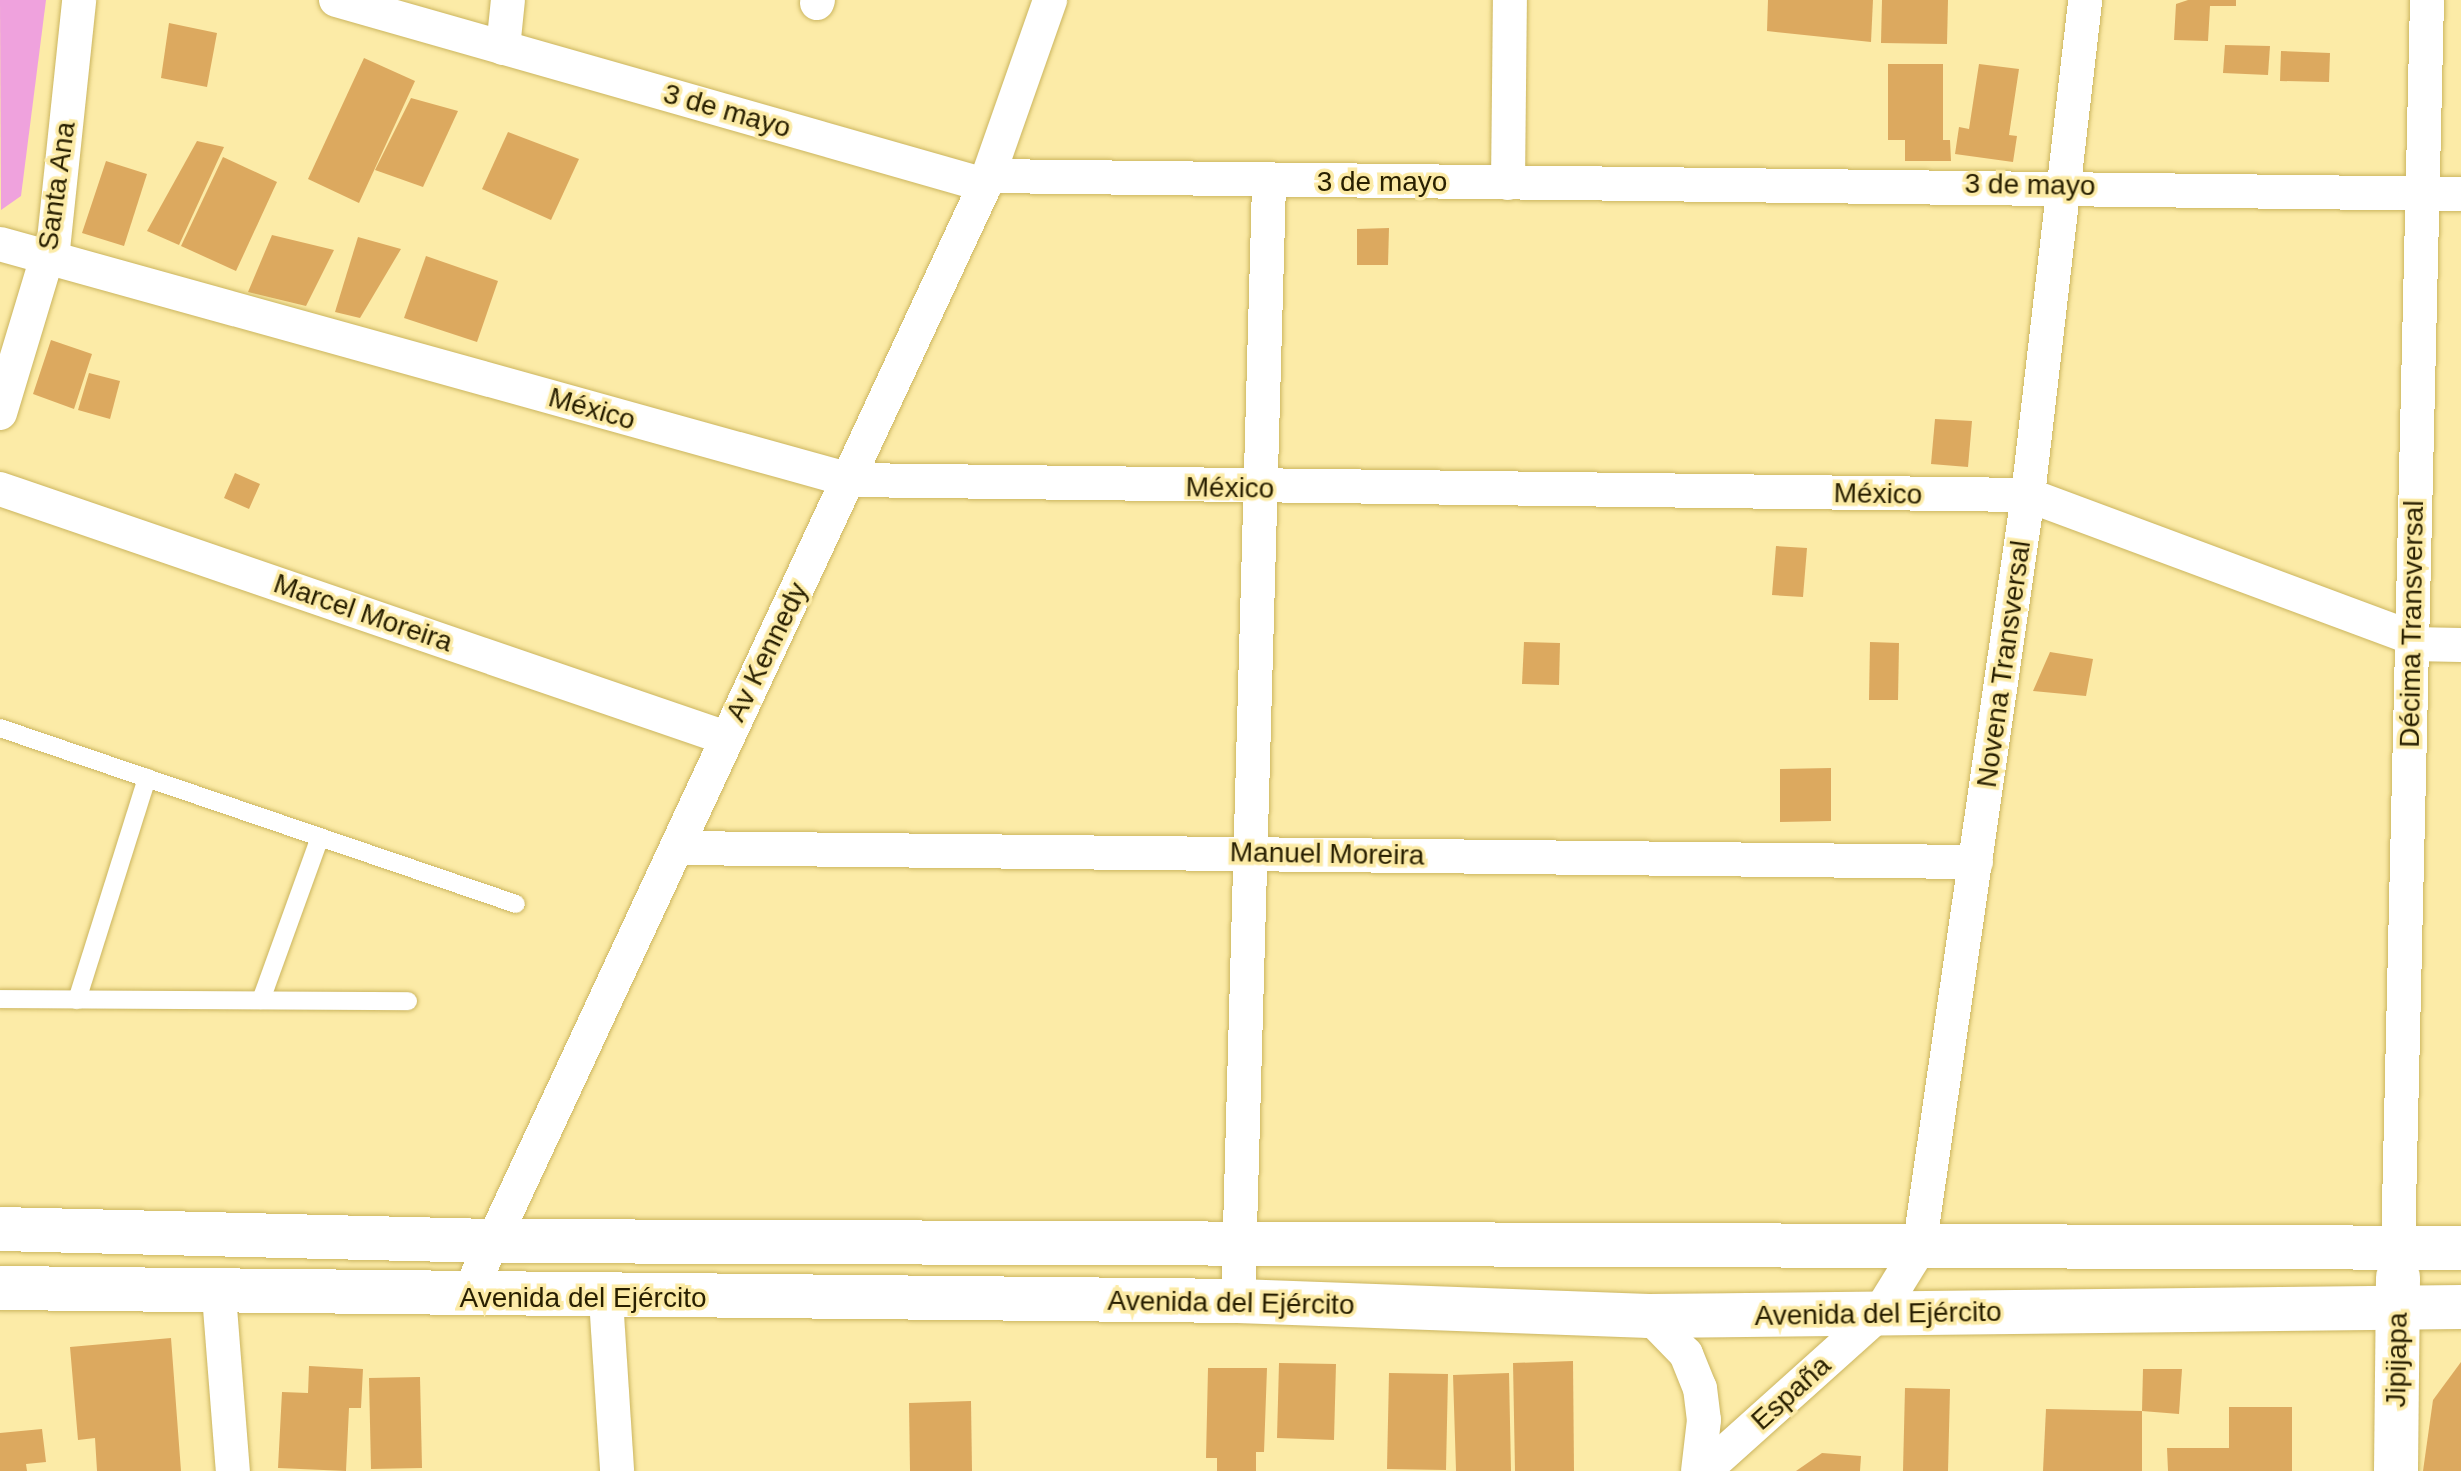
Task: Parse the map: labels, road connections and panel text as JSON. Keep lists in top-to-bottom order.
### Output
{
  "streets": {
    "main road": ["Avenida del Ejército", "Jipijapa"],
    "street": [
      "3 de mayo",
      "Santa Ana",
      "México",
      "Marcel Moreira",
      "Décima Transversal",
      "Av Kennedy",
      "Novena Transversal",
      "Manuel Moreira",
      "España"
    ]
  },
  "crossings": [
    ["3 de mayo", "Décima Transversal"],
    ["3 de mayo", "Av Kennedy"],
    ["3 de mayo", "Novena Transversal"],
    ["Santa Ana", "México"],
    ["México", "Décima Transversal"],
    ["México", "Av Kennedy"],
    ["México", "Novena Transversal"],
    ["Marcel Moreira", "Av Kennedy"],
    ["Décima Transversal", "Avenida del Ejército"],
    ["Décima Transversal", "Jipijapa"],
    ["Av Kennedy", "Manuel Moreira"],
    ["Av Kennedy", "Avenida del Ejército"],
    ["Novena Transversal", "Manuel Moreira"],
    ["Novena Transversal", "Avenida del Ejército"],
    ["Novena Transversal", "España"],
    ["Avenida del Ejército", "Jipijapa"],
    ["Avenida del Ejército", "España"]
  ]
}
